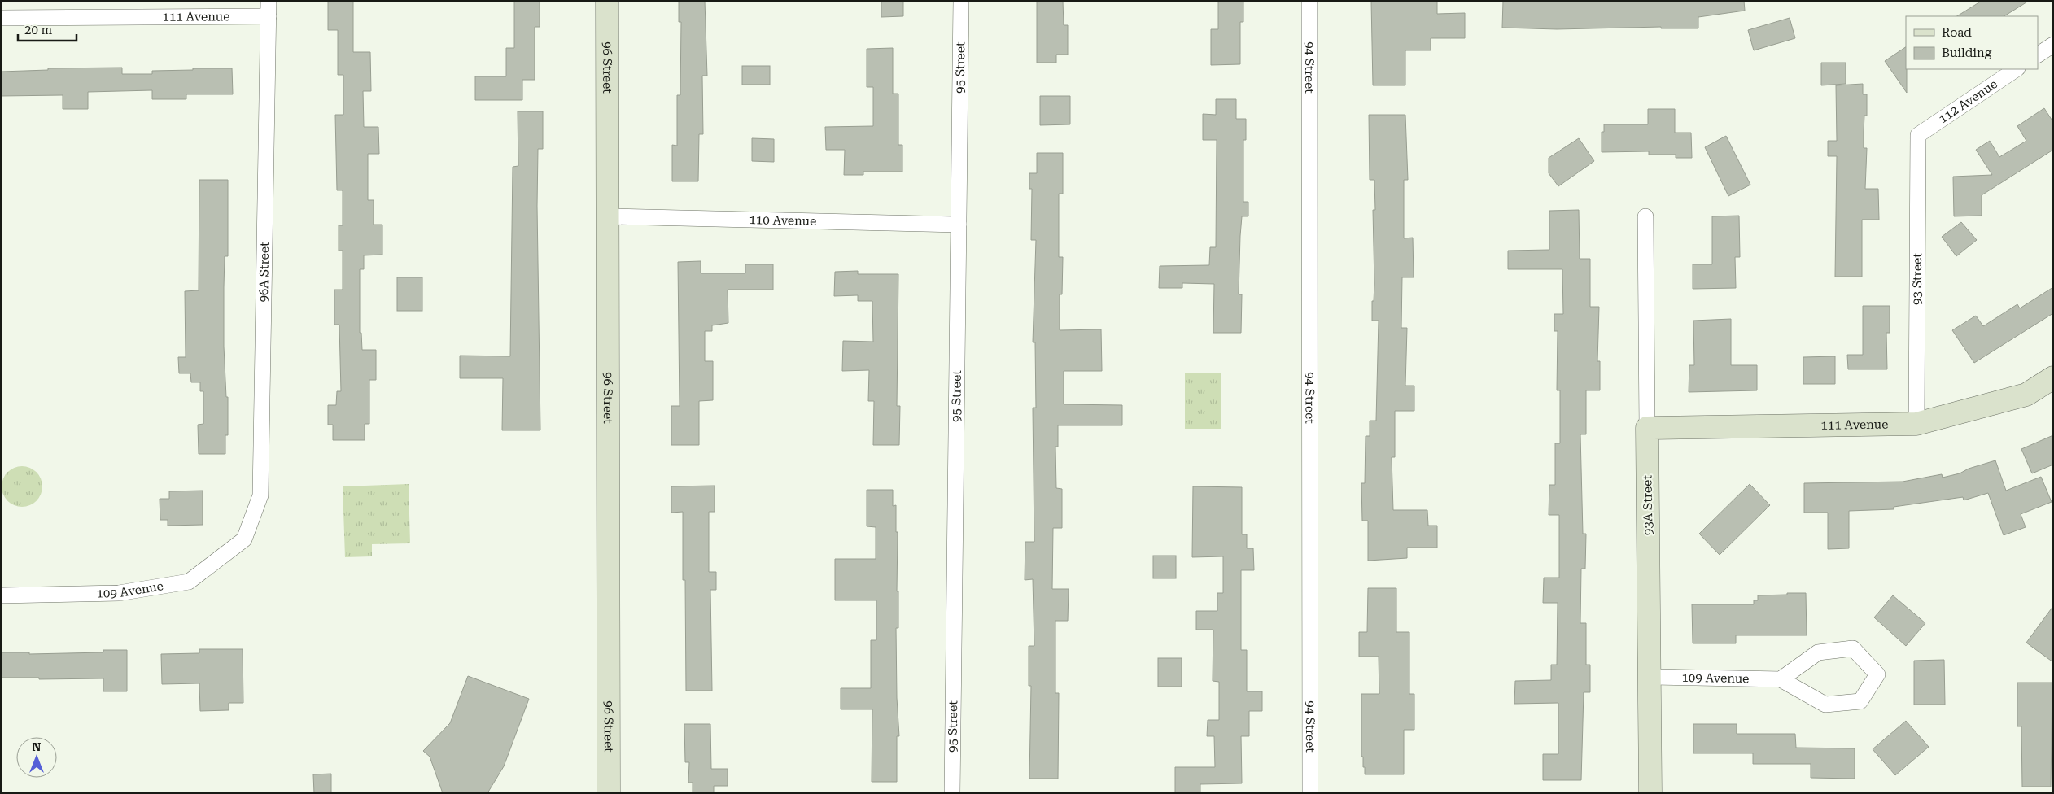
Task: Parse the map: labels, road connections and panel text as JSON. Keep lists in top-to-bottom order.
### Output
{
  "streets": {
    "street": [
      "111 Avenue",
      "96 Street",
      "95 Street",
      "94 Street",
      "112 Avenue",
      "110 Avenue",
      "96A Street",
      "93 Street",
      "93A Street",
      "109 Avenue"
    ]
  },
  "crossings": [
    ["111 Avenue", "96A Street"],
    ["111 Avenue", "93 Street"],
    ["111 Avenue", "93A Street"],
    ["96 Street", "110 Avenue"],
    ["95 Street", "110 Avenue"],
    ["112 Avenue", "93 Street"],
    ["96A Street", "109 Avenue"],
    ["93A Street", "109 Avenue"]
  ],
  "legend": ["Road", "Building"],
  "scale_bar": "20 m",
  "north": "top"
}
